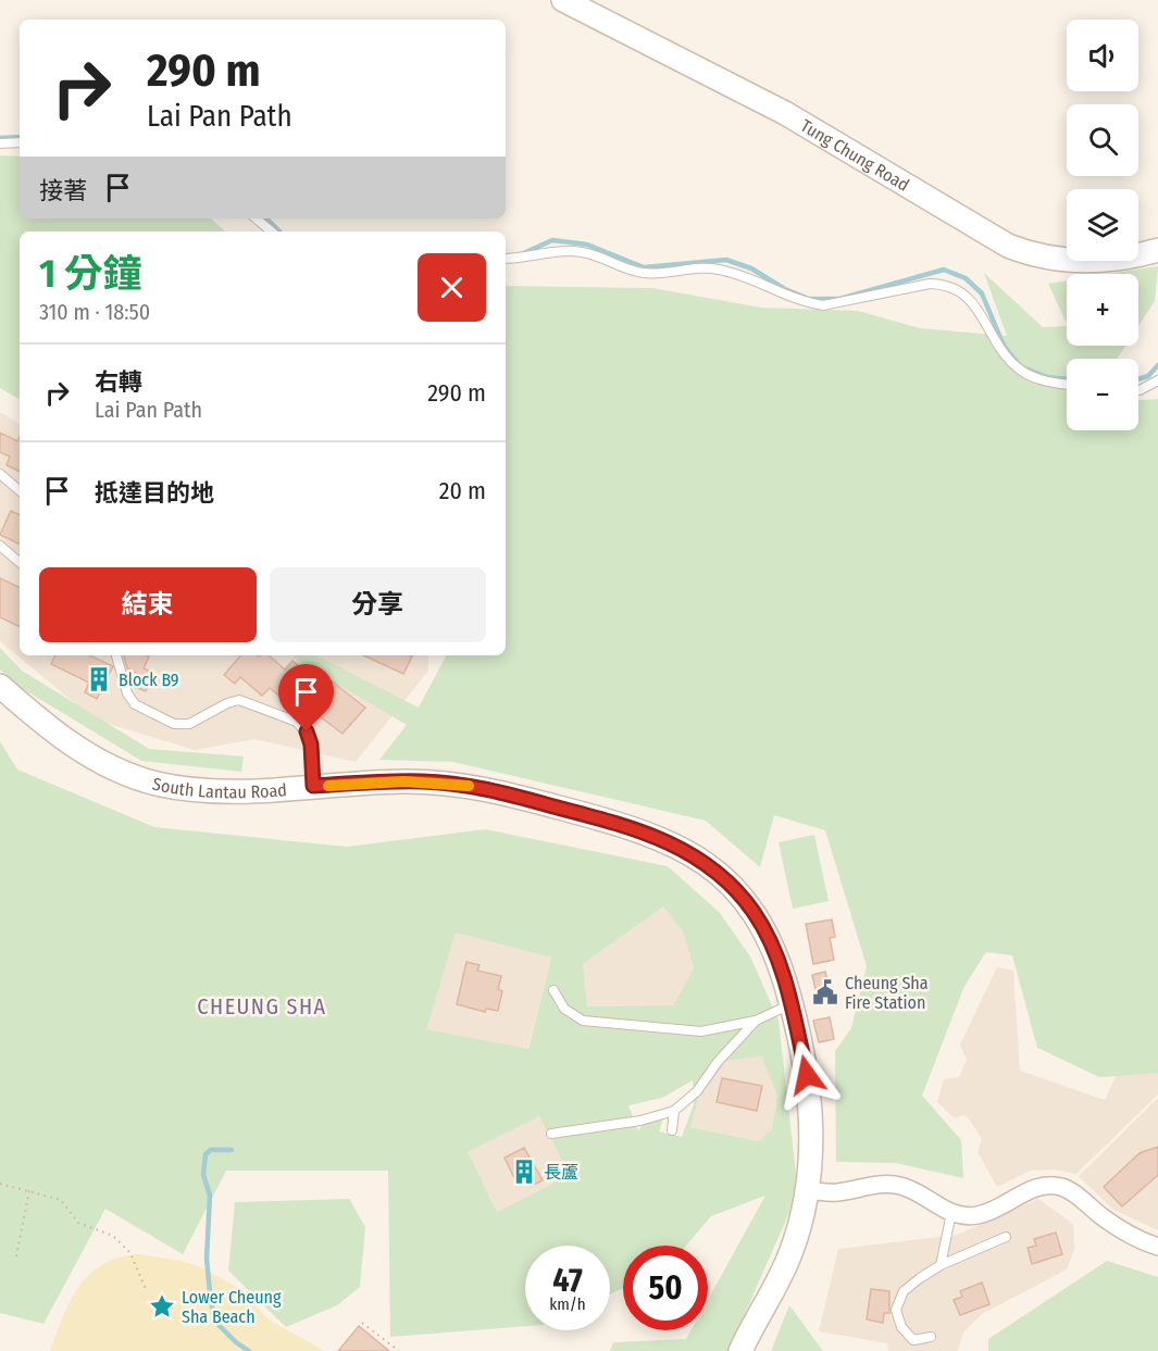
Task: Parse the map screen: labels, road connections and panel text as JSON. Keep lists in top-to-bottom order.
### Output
{
  "streets": {
    "main road": ["Tung Chung Road", "South Lantau Road"]
  },
  "districts": ["CHEUNG SHA"],
  "places": {
    "building": ["Block B9", "長蘆"],
    "public building": ["Cheung Sha Fire Station"],
    "place": ["Lower Cheung Sha Beach"]
  },
  "page": {
    "map_buttons": ["+", "−"],
    "turn": ["290 m", "Lai Pan Path"],
    "then": "接著",
    "heading": ["1 分鐘", "310 m · 18:50"],
    "list": [
      {
        "name": "右轉",
        "note": "Lai Pan Path",
        "value": "290 m"
      },
      {
        "name": "抵達目的地",
        "value": "20 m"
      }
    ],
    "buttons": ["結束", "分享"],
    "speed": "47 km/h",
    "limit": "50"
  }
}
